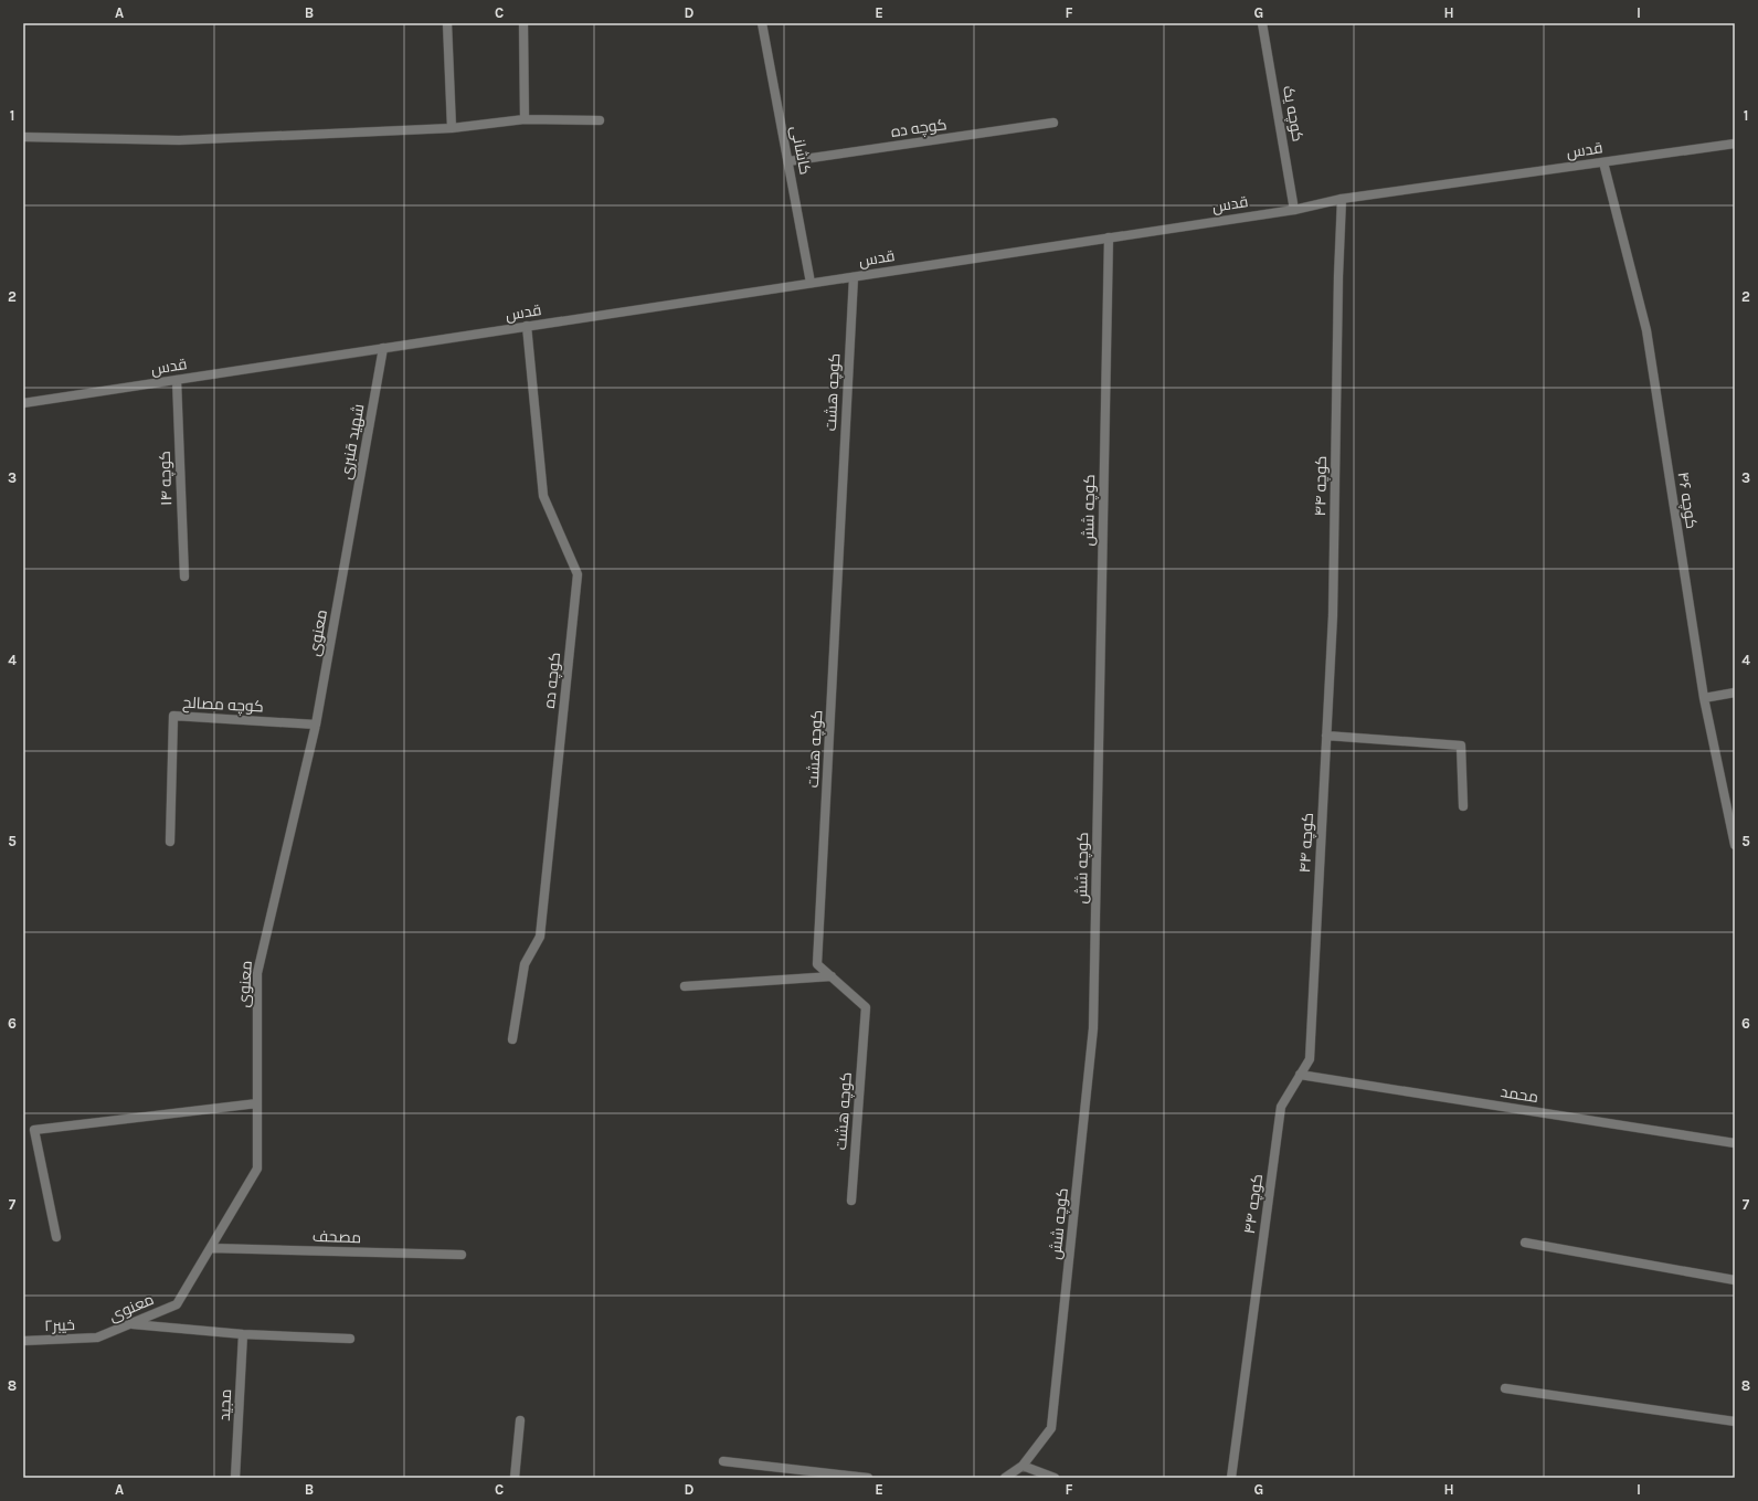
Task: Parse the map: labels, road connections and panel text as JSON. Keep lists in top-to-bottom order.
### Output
{
  "streets": {
    "street": [
      "کوچه یک",
      "کوچه ده",
      "کاشانی",
      "قدس",
      "کوچه هشت",
      "شهید قنبری",
      "کوچه ۱۴",
      "کوچه ۴۴",
      "کوچه ۴۶",
      "کوچه شش",
      "معنوی",
      "کوچه مصالح",
      "محمد",
      "مصحف",
      "خیبر۲",
      "مجید"
    ]
  },
  "crossings": [
    ["کوچه یک", "قدس"],
    ["کوچه ده", "کاشانی"],
    ["کوچه ده", "قدس"],
    ["کاشانی", "قدس"],
    ["قدس", "کوچه هشت"],
    ["قدس", "شهید قنبری"],
    ["قدس", "کوچه ۱۴"],
    ["قدس", "کوچه ۴۴"],
    ["قدس", "کوچه ۴۶"],
    ["قدس", "کوچه شش"],
    ["شهید قنبری", "معنوی"],
    ["کوچه ۴۴", "محمد"],
    ["معنوی", "کوچه مصالح"],
    ["معنوی", "مصحف"],
    ["معنوی", "خیبر۲"]
  ],
  "grid": {
    "columns": [
      "A",
      "B",
      "C",
      "D",
      "E",
      "F",
      "G",
      "H",
      "I"
    ],
    "rows": [
      "1",
      "2",
      "3",
      "4",
      "5",
      "6",
      "7",
      "8"
    ]
  }
}
